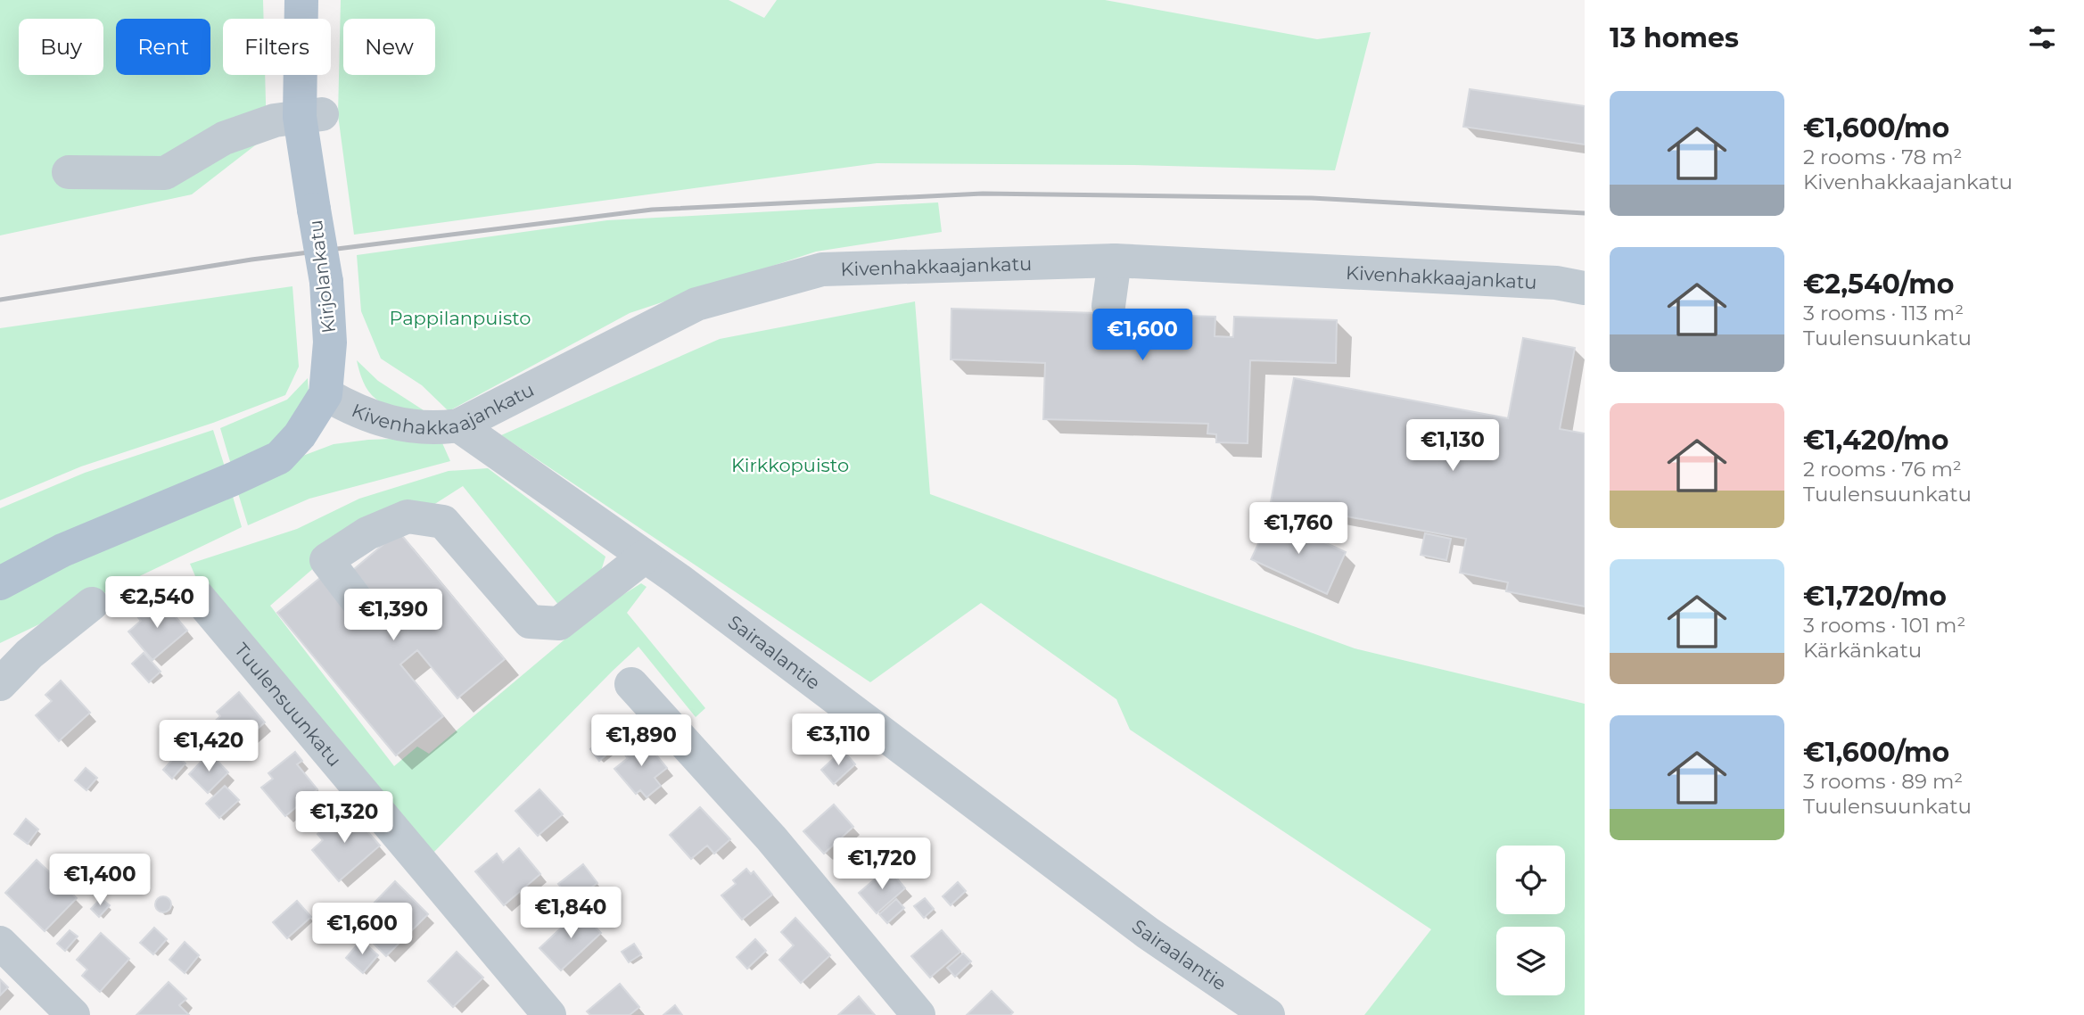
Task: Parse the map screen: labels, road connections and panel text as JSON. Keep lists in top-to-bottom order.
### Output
{
  "streets": {
    "main road": ["Kirjolankatu"],
    "street": ["Kivenhakkaajankatu", "Sairaalantie", "Tuulensuunkatu"]
  },
  "crossings": [
    ["Kivenhakkaajankatu", "Kirjolankatu"],
    ["Kivenhakkaajankatu", "Sairaalantie"]
  ],
  "parks": ["Pappilanpuisto", "Kirkkopuisto"],
  "page": {
    "heading": "13 homes",
    "chip": [
      "Buy",
      "Rent",
      "Filters",
      "New"
    ],
    "list": [
      {
        "name": "€1,600/mo",
        "note": "2 rooms · 78 m² · Kivenhakkaajankatu"
      },
      {
        "name": "€2,540/mo",
        "note": "3 rooms · 113 m² · Tuulensuunkatu"
      },
      {
        "name": "€1,420/mo",
        "note": "2 rooms · 76 m² · Tuulensuunkatu"
      },
      {
        "name": "€1,720/mo",
        "note": "3 rooms · 101 m² · Kärkänkatu"
      },
      {
        "name": "€1,600/mo",
        "note": "3 rooms · 89 m² · Tuulensuunkatu"
      }
    ],
    "price": [
      "€1,600",
      "€1,130",
      "€1,760",
      "€2,540",
      "€1,390",
      "€3,110",
      "€1,890",
      "€1,420",
      "€1,320",
      "€1,720",
      "€1,400",
      "€1,840",
      "€1,600"
    ]
  }
}
